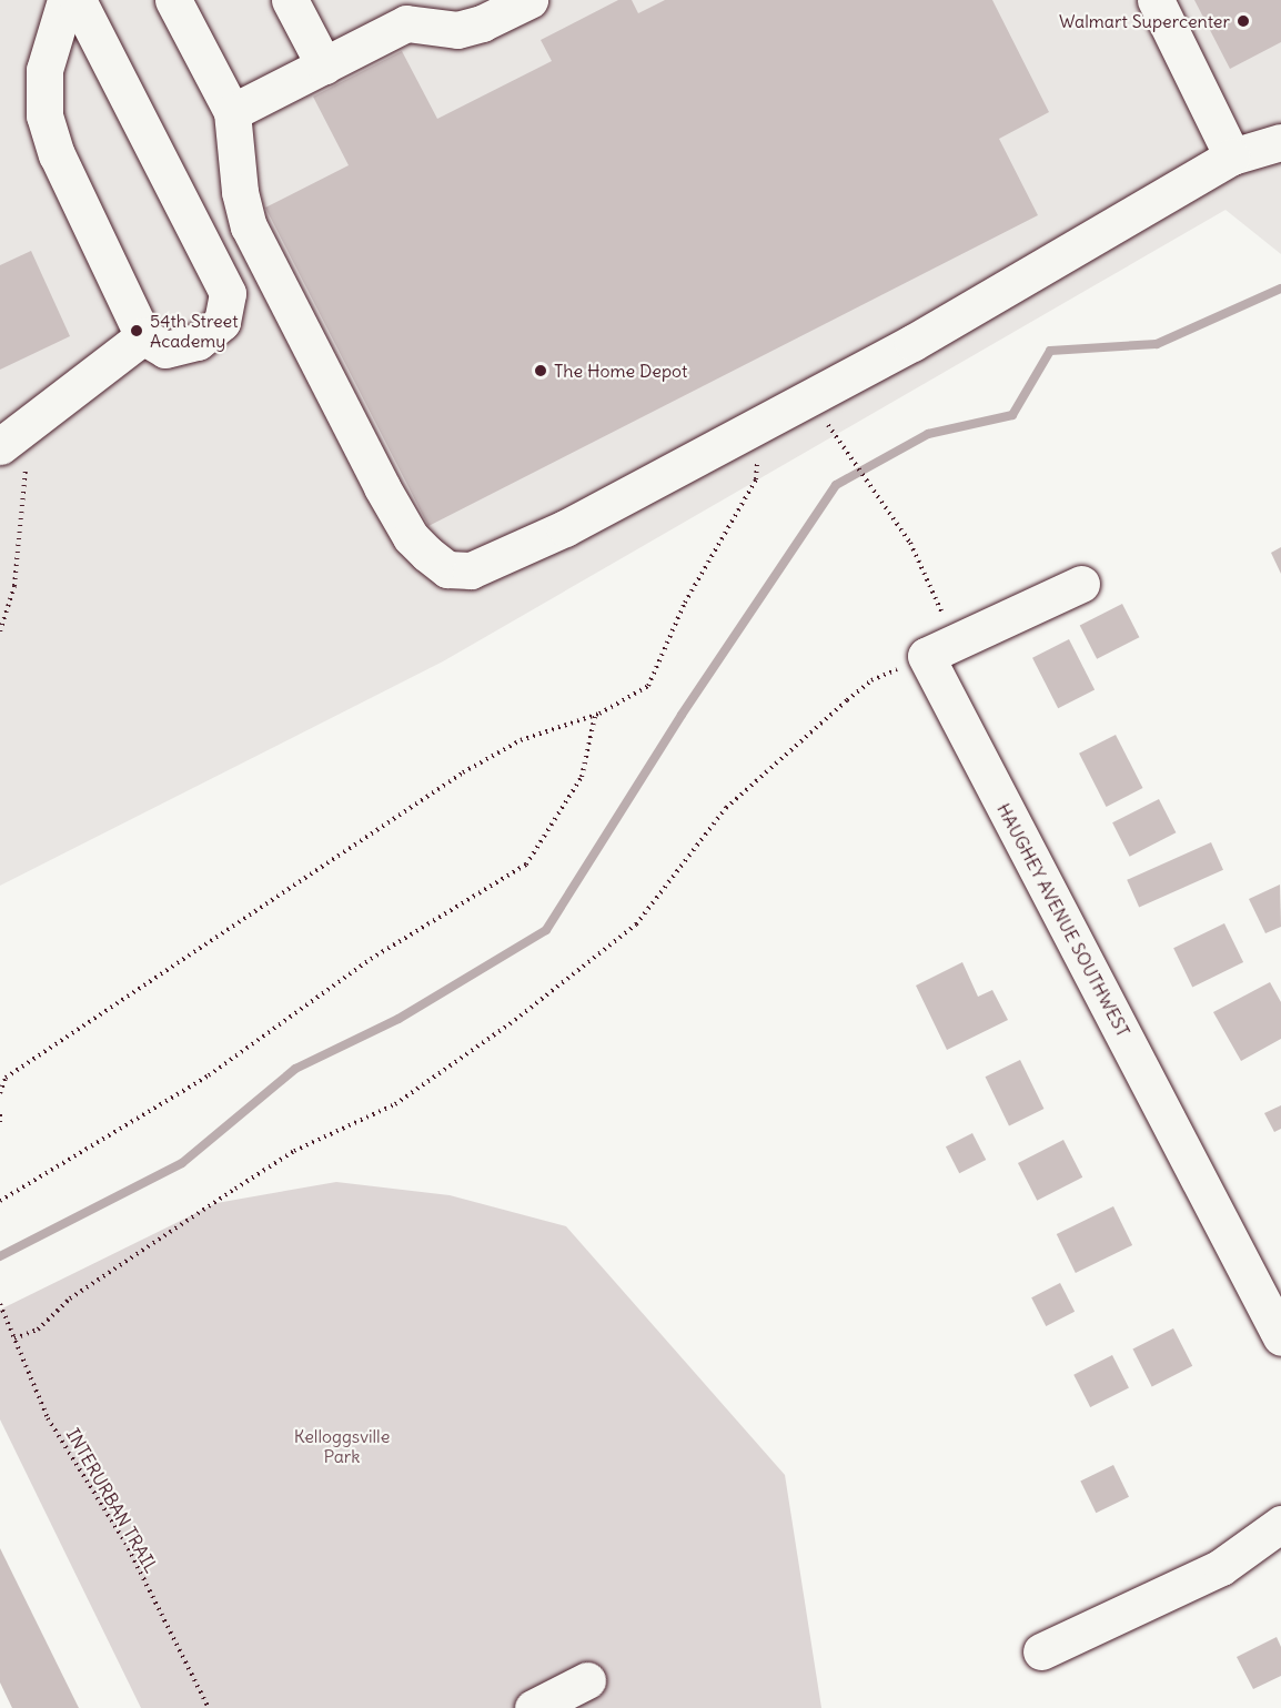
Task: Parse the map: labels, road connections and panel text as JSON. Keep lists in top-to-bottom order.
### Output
{
  "streets": {
    "street": ["HAUGHEY AVENUE SOUTHWEST"],
    "path": ["INTERURBAN TRAIL"]
  },
  "parks": ["Kelloggsville Park"],
  "places": ["Walmart Supercenter", "54th Street Academy", "The Home Depot"]
}
